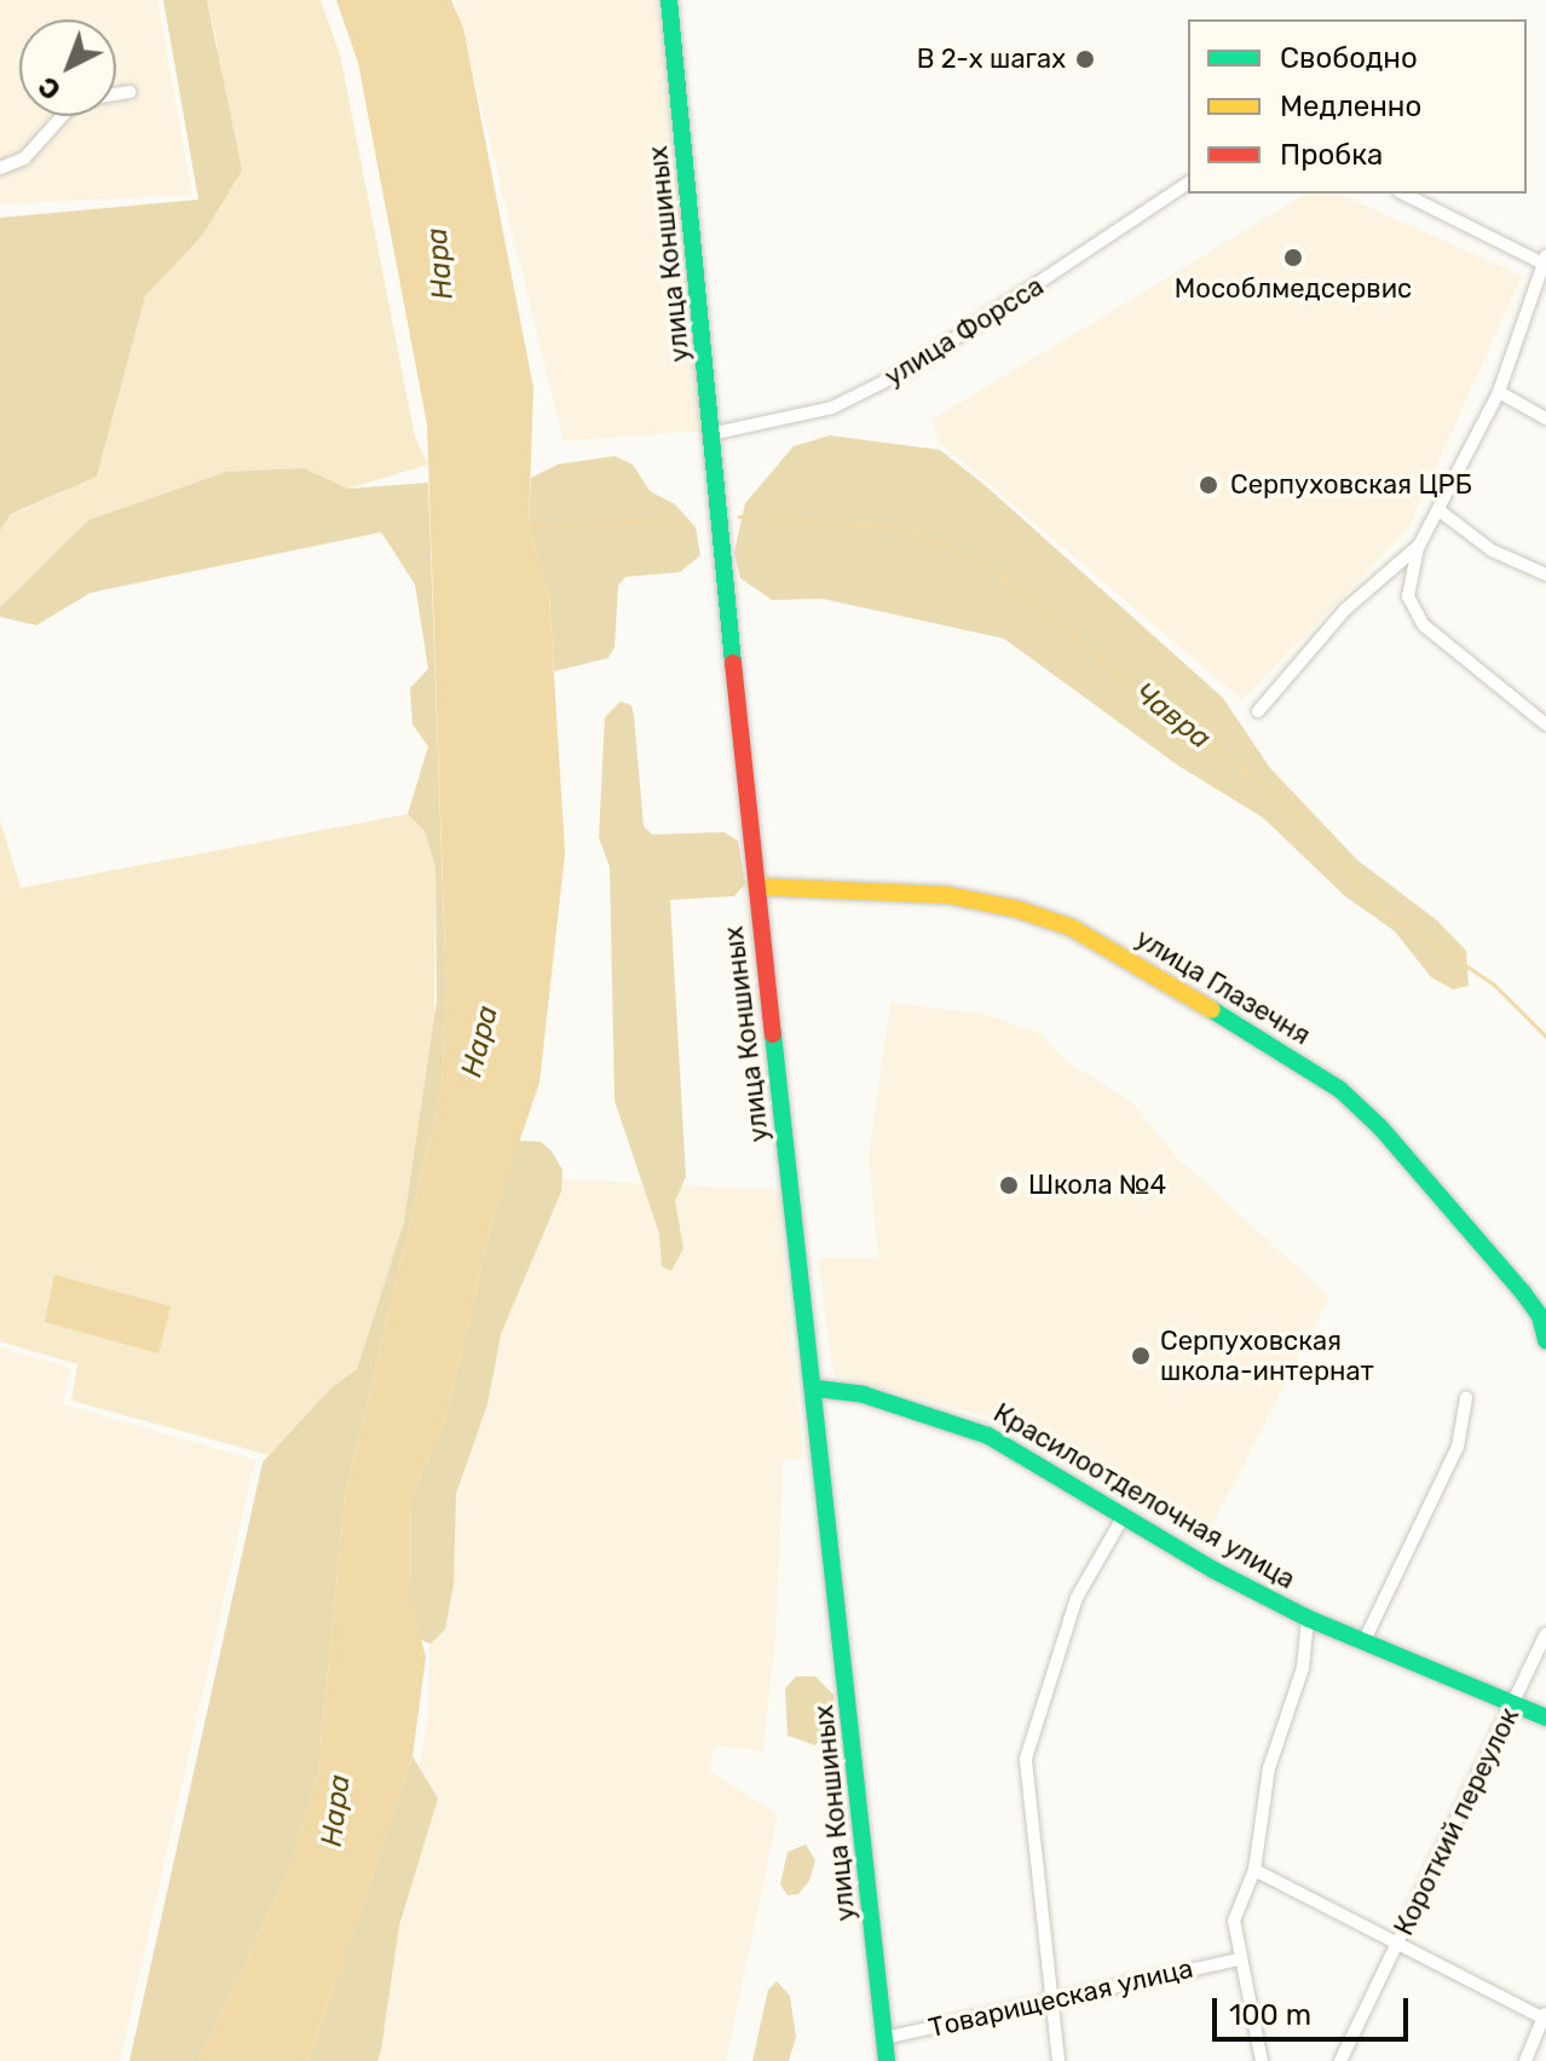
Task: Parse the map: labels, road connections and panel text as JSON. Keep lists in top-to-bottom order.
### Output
{
  "streets": {
    "main road": ["улица Коншиных", "улица Глазечня", "Красилоотделочная улица"],
    "street": ["улица Форсса", "Короткий переулок", "Товарищеская улица"]
  },
  "crossings": [
    ["улица Коншиных", "улица Форсса"],
    ["улица Коншиных", "улица Глазечня"],
    ["улица Коншиных", "Красилоотделочная улица"],
    ["улица Коншиных", "Товарищеская улица"],
    ["Красилоотделочная улица", "Короткий переулок"]
  ],
  "water": ["Нара", "Чавра"],
  "places": [
    "В 2-х шагах",
    "Мособлмедсервис",
    "Серпуховская ЦРБ",
    "Школа №4",
    "Серпуховская школа-интернат"
  ],
  "legend": ["Свободно", "Медленно", "Пробка"],
  "scale_bar": "100 m",
  "north": "bottom left"
}
